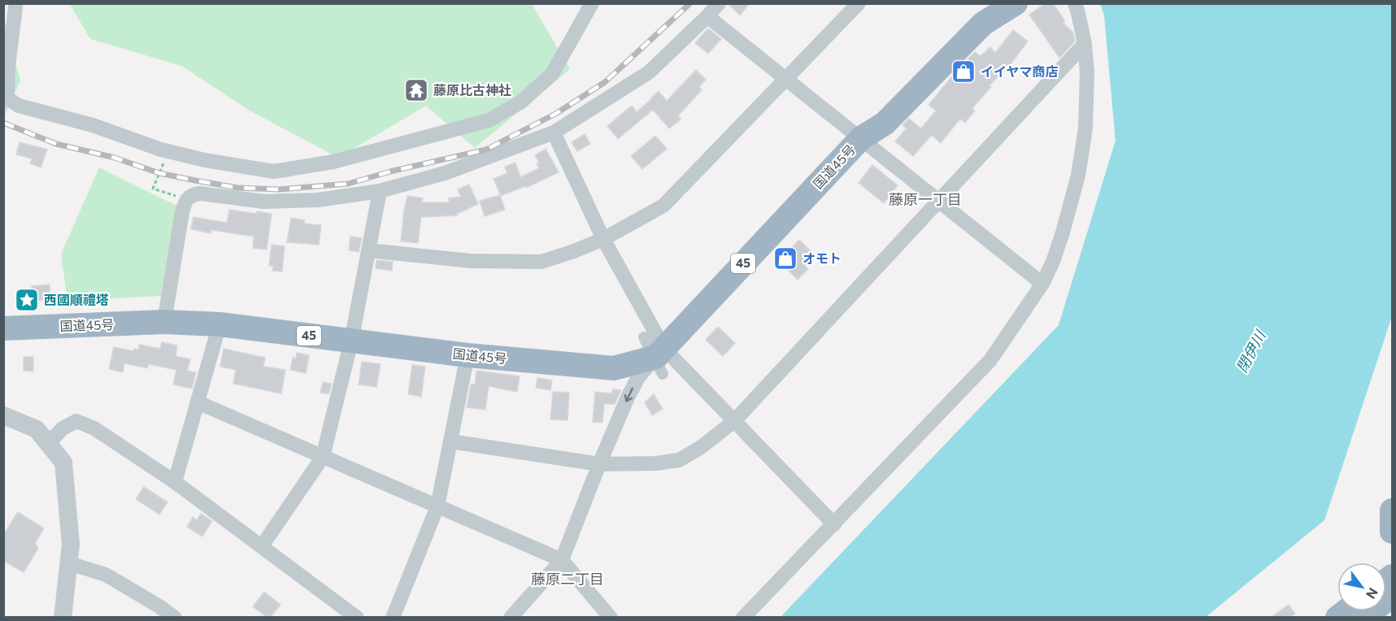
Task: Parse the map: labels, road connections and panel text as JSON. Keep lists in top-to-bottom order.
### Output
{
  "streets": {
    "highway": ["国道45号", "45"]
  },
  "districts": ["藤原一丁目", "藤原二丁目"],
  "water": ["閉伊川"],
  "places": {
    "shop": ["イイヤマ商店", "オモト"],
    "temple": ["藤原比古神社"],
    "place": ["西國順禮塔"]
  },
  "north": "bottom right"
}
